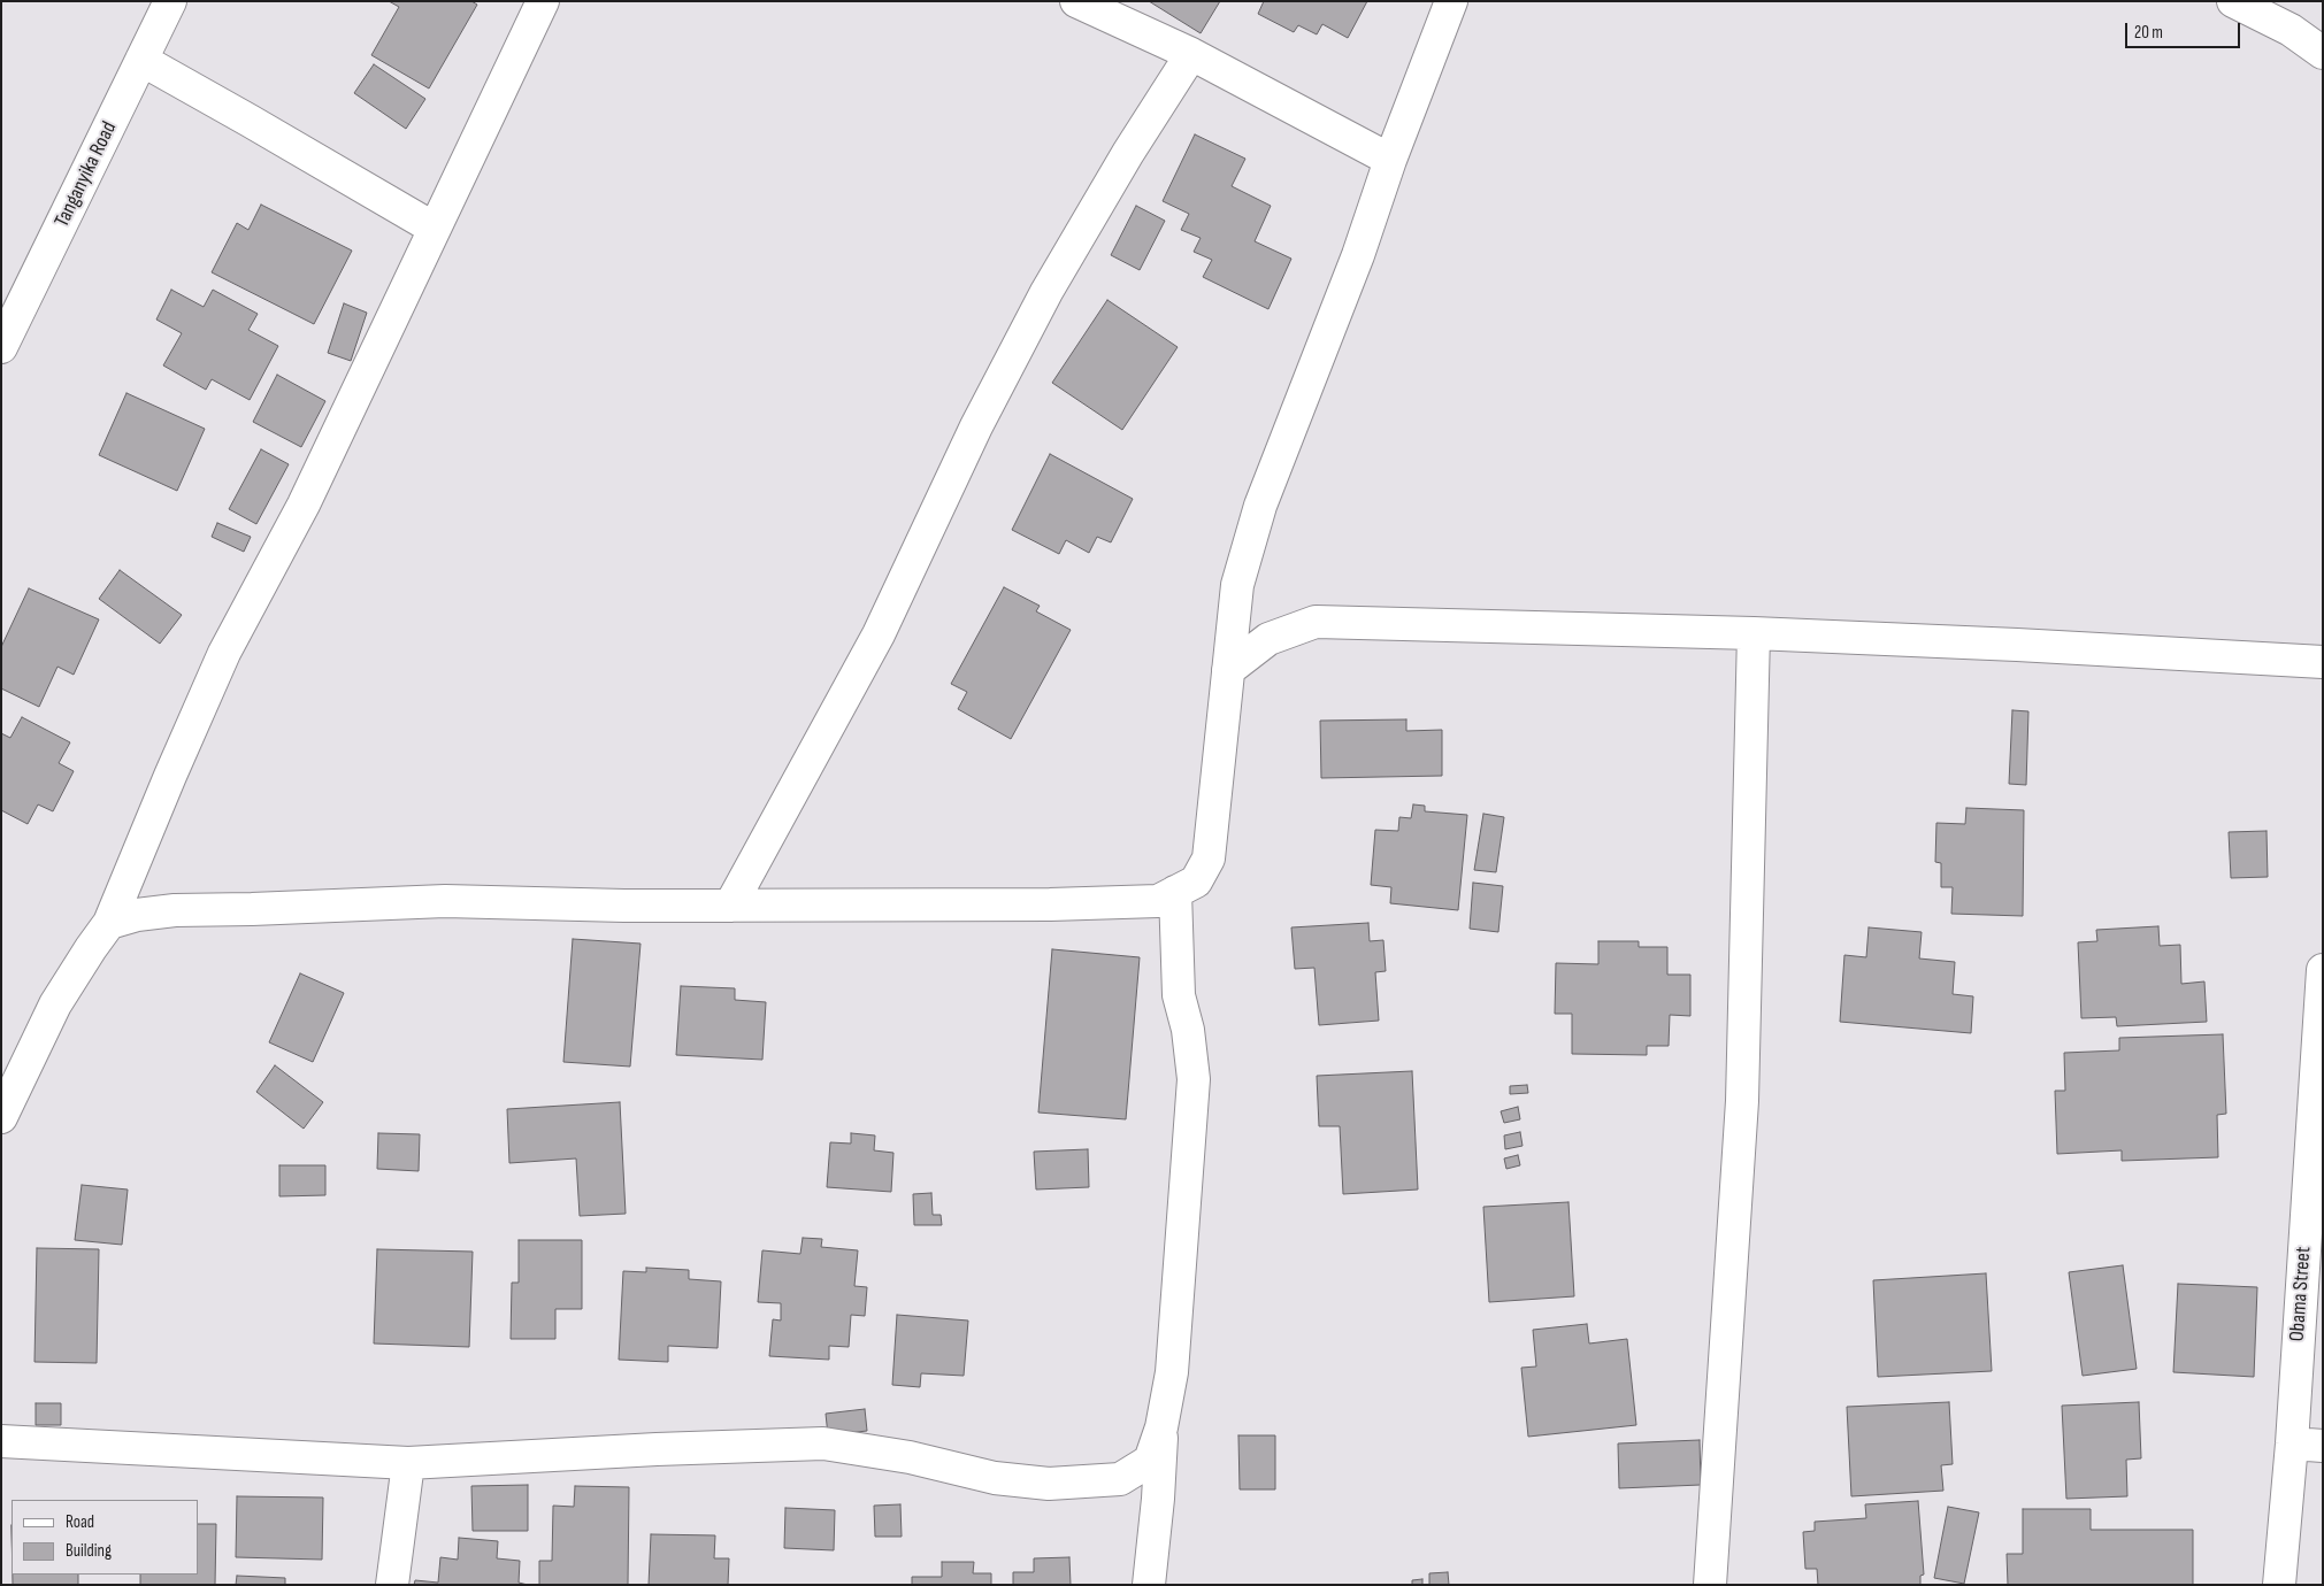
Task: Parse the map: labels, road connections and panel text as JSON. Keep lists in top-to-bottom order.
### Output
{
  "streets": {
    "street": ["Tanganyika Road", "Obama Street"]
  },
  "legend": ["Road", "Building"],
  "scale_bar": "20 m"
}
